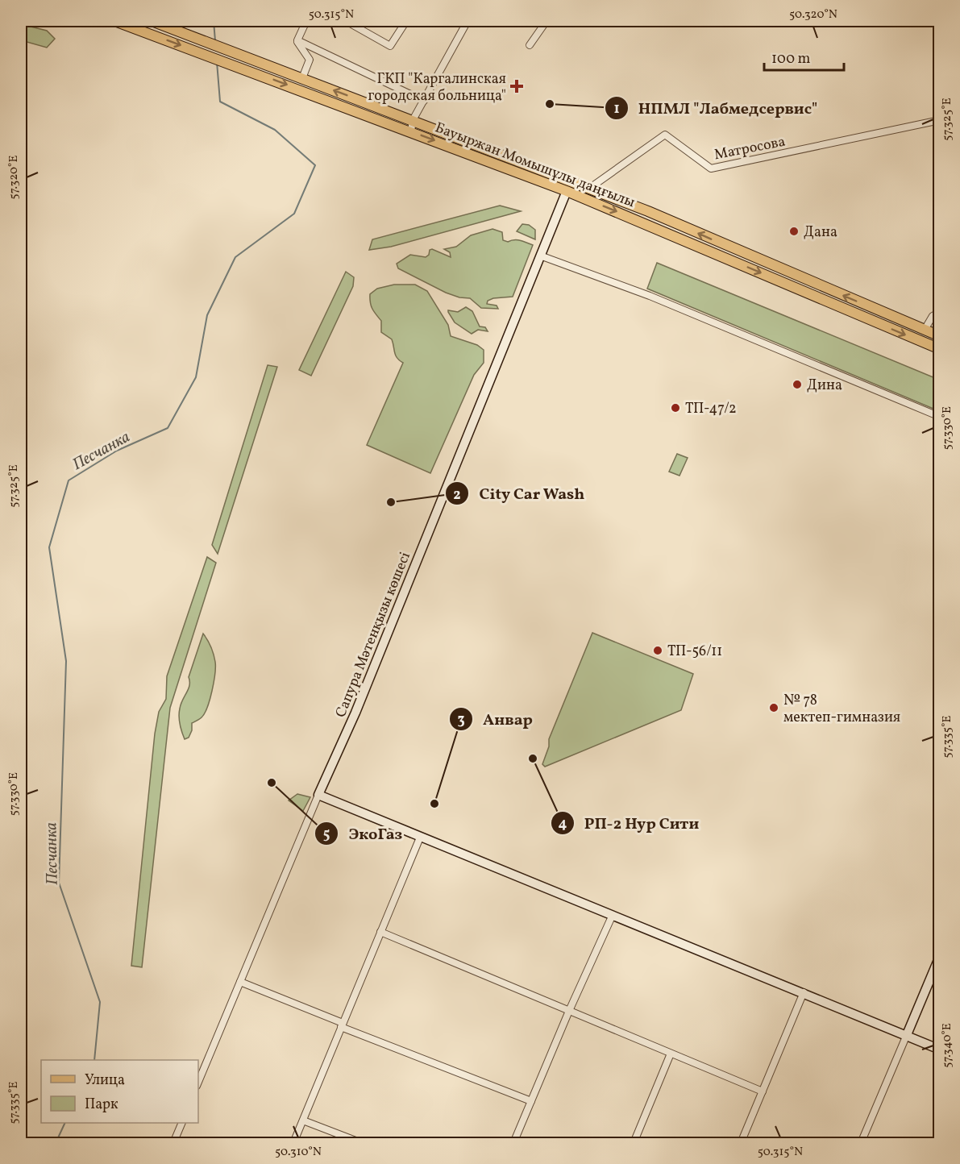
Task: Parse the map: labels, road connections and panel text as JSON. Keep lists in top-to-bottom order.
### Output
{
  "streets": {
    "main road": ["Бауыржан Момышұлы даңғылы"],
    "street": ["Матросова", "Сапура Мәтенқызы көшесі"]
  },
  "crossings": [
    ["Матросова", "Бауыржан Момышұлы даңғылы"],
    ["Бауыржан Момышұлы даңғылы", "Сапура Мәтенқызы көшесі"]
  ],
  "water": ["Песчанка"],
  "places": {
    "health": ["ГКП \"Каргалинская городская больница\""],
    "other": [
      "НПМЛ \"Лабмедсервис\"",
      "Дана",
      "Дина",
      "ТП-47/2",
      "City Car Wash",
      "ТП-56/11",
      "№ 78 мектеп-гимназия",
      "РП-2 Нур Сити",
      "ЭкоГаз",
      "Анвар"
    ]
  },
  "legend": ["Улица", "Парк"],
  "scale_bar": "100 m",
  "coordinates": [
    "50.315°N",
    "50.320°N",
    "57.325°E",
    "57.320°E",
    "57.330°E",
    "57.335°E",
    "57.340°E",
    "50.310°N"
  ]
}
